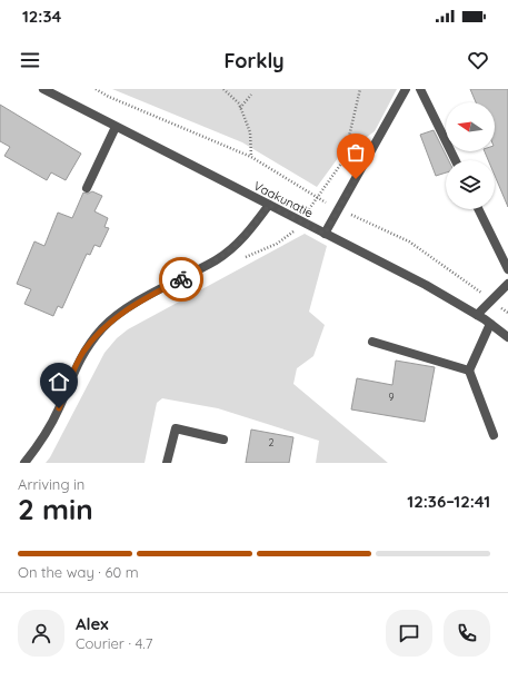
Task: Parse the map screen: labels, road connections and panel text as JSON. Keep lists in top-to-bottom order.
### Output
{
  "streets": {
    "street": ["Vaakunatie"]
  },
  "house_numbers": ["9", "2"],
  "north": "left",
  "page": {
    "status": "12:34",
    "header": "Forkly",
    "heading": ["2 min", "Arriving in", "12:36–12:41"],
    "panel": ["Alex", "Courier · 4.7"],
    "bar": "On the way · 60 m"
  }
}
